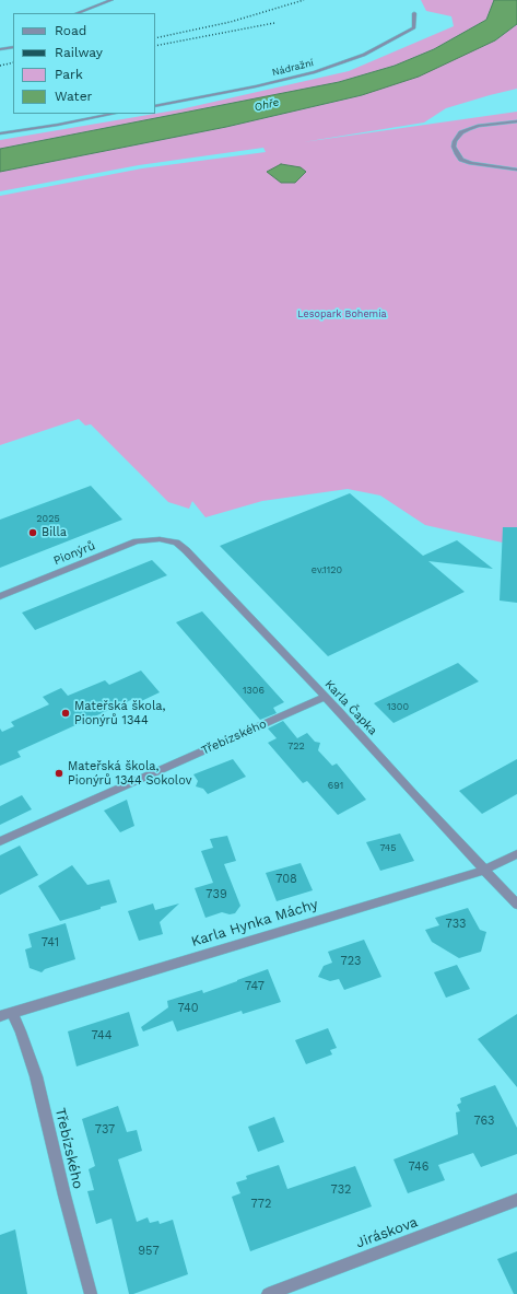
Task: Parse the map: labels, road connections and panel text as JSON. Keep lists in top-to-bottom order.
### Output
{
  "streets": {
    "street": [
      "Nádražní",
      "Pionýrů",
      "Karla Čapka",
      "Třebízského",
      "Karla Hynka Máchy",
      "Jiráskova"
    ]
  },
  "crossings": [
    ["Pionýrů", "Karla Čapka"],
    ["Karla Čapka", "Třebízského"],
    ["Karla Čapka", "Karla Hynka Máchy"],
    ["Třebízského", "Karla Hynka Máchy"]
  ],
  "water": ["Ohře"],
  "parks": ["Lesopark Bohemia"],
  "places": ["Billa", "Mateřská škola, Pionýrů 1344", "Mateřská škola, Pionýrů 1344 Sokolov"],
  "house_numbers": [
    "2025",
    "ev.1120",
    "1306",
    "1300",
    "722",
    "691",
    "745",
    "708",
    "739",
    "733",
    "741",
    "723",
    "747",
    "740",
    "744",
    "763",
    "737",
    "746",
    "732",
    "772",
    "957"
  ],
  "legend": [
    "Road",
    "Railway",
    "Park",
    "Water"
  ]
}
